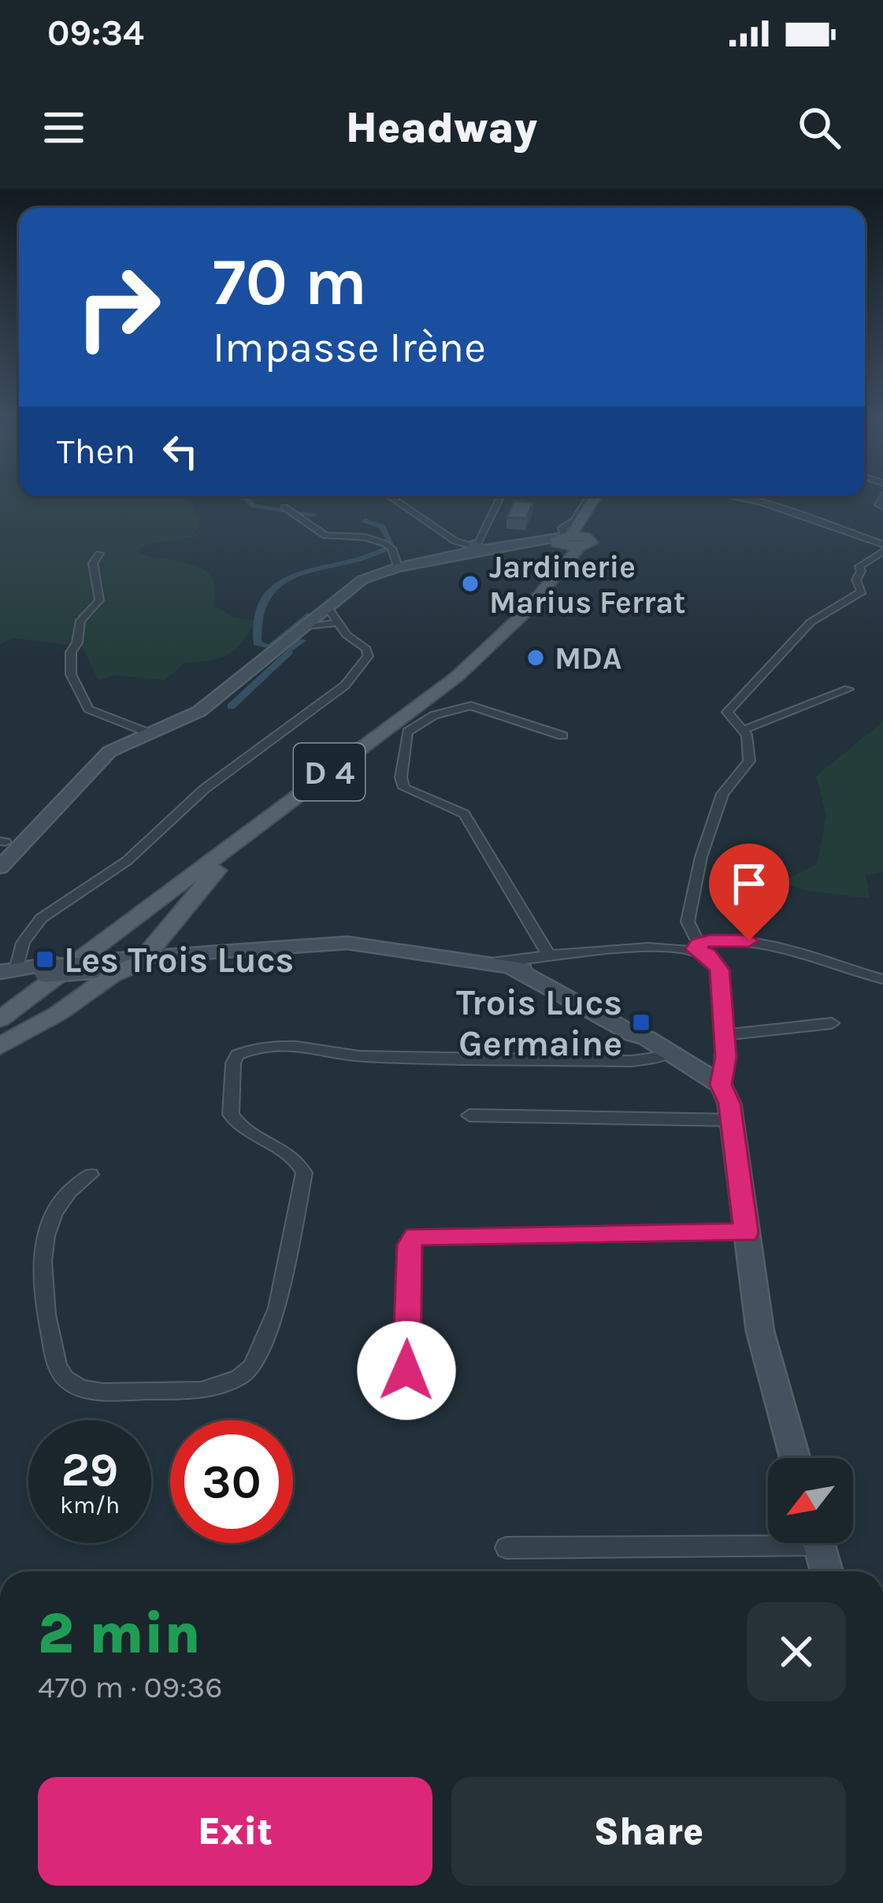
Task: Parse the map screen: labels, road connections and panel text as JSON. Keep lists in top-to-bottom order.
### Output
{
  "streets": {
    "main road": ["D 4"]
  },
  "places": {
    "other": ["Jardinerie Marius Ferrat", "MDA"],
    "transit": ["Les Trois Lucs", "Trois Lucs Germaine"]
  },
  "north": "bottom left",
  "page": {
    "status": "09:34",
    "header": "Headway",
    "turn": ["70 m", "Impasse Irène"],
    "then": "Then",
    "speed": "29 km/h",
    "limit": "30",
    "heading": ["2 min", "470 m · 09:36"],
    "buttons": ["Exit", "Share"]
  }
}
